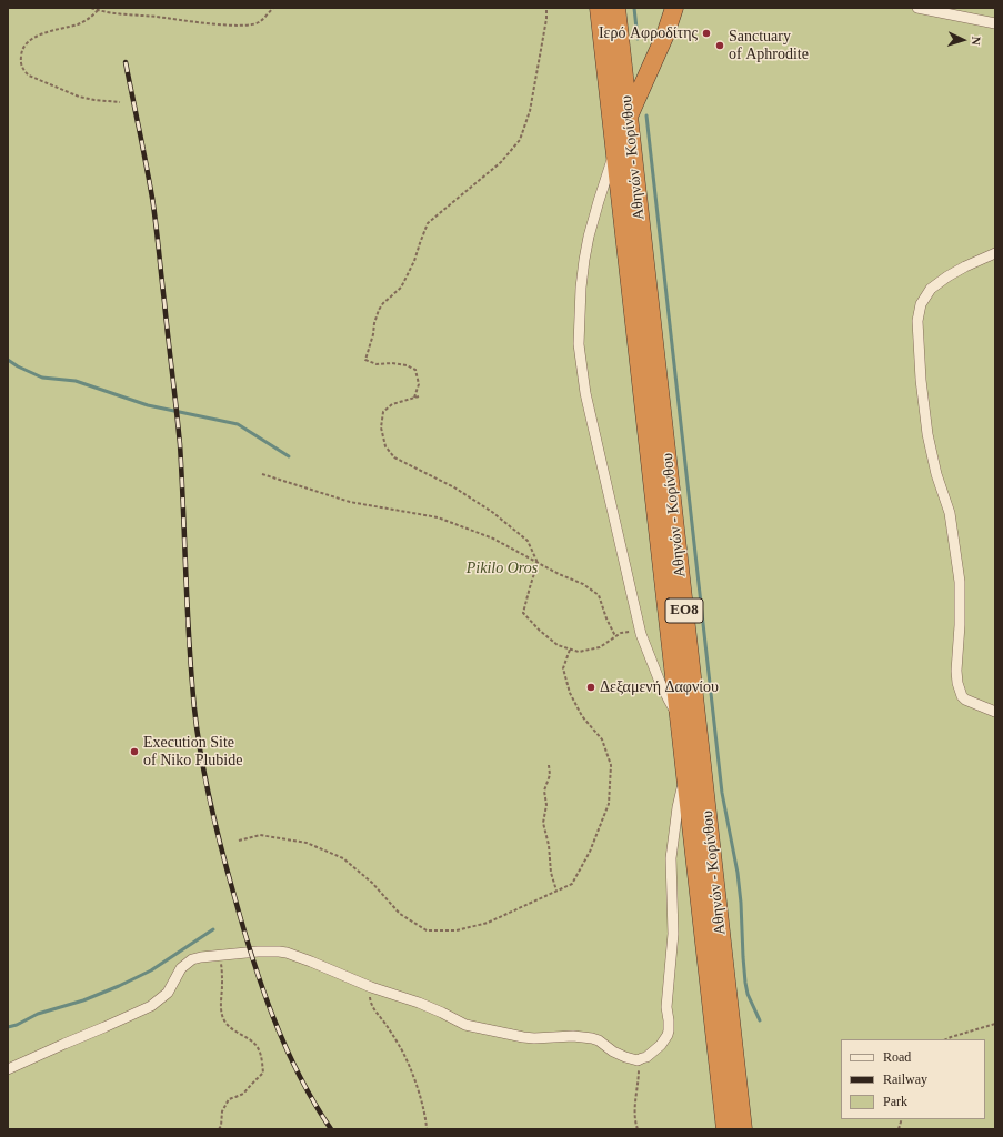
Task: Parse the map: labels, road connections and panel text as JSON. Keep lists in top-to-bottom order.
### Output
{
  "streets": {
    "highway": ["Αθηνών - Κορίνθου", "ΕΟ8"]
  },
  "parks": ["Pikilo Oros"],
  "places": [
    "Ιερό Αφροδίτης",
    "Sanctuary of Aphrodite",
    "Δεξαμενή Δαφνίου",
    "Execution Site of Niko Plubide"
  ],
  "legend": ["Road", "Railway", "Park"],
  "north": "right"
}
